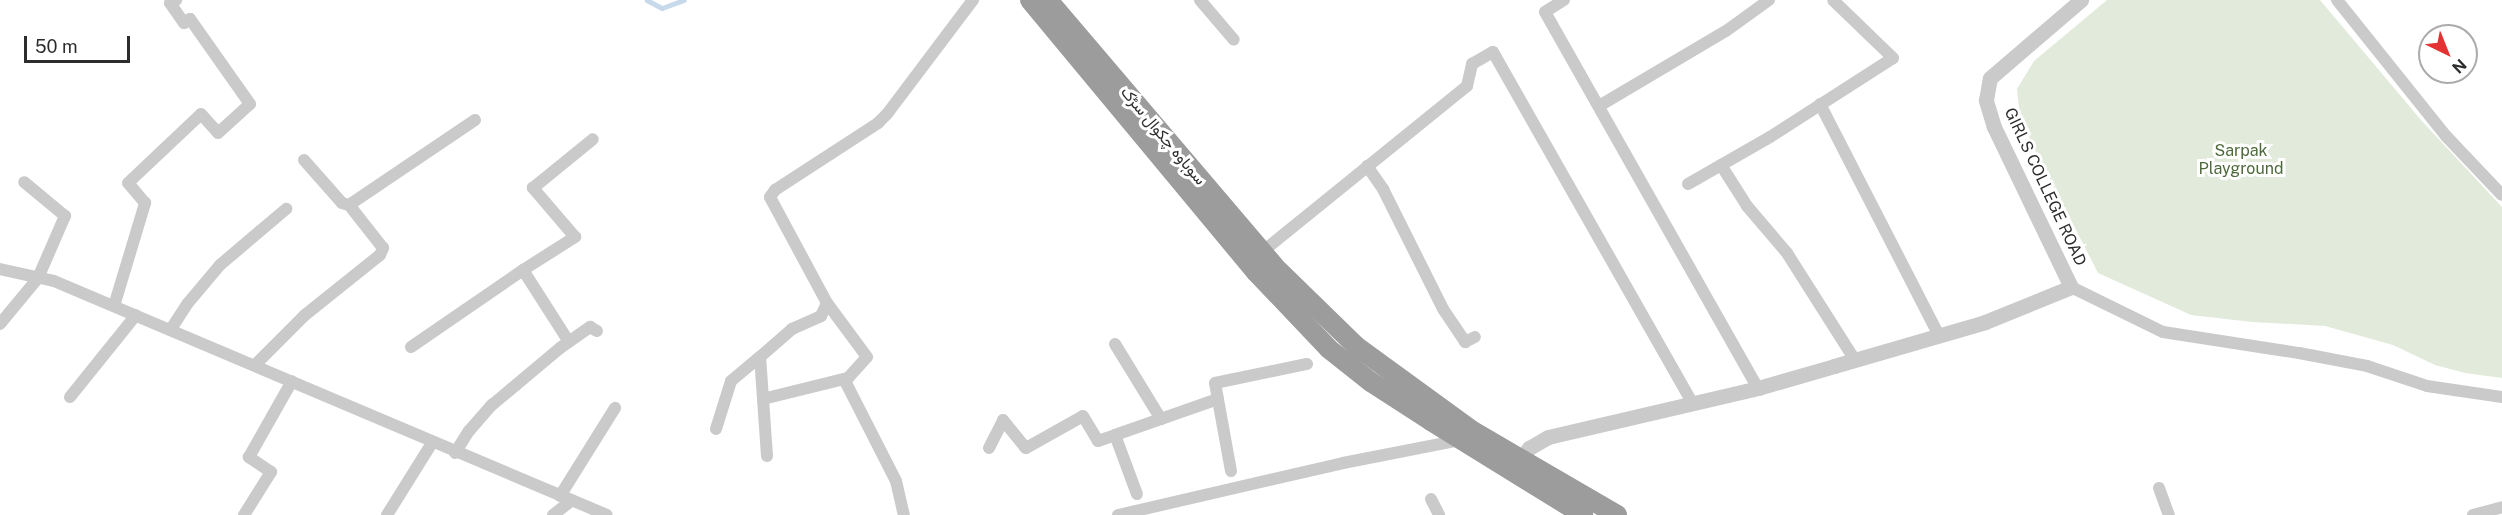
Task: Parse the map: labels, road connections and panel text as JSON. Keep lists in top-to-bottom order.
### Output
{
  "streets": {
    "highway": ["سوہاوہ چکوال سڑک"],
    "street": ["GIRLS COLLEGE ROAD"]
  },
  "parks": ["Sarpak Playground"],
  "scale_bar": "50 m",
  "north": "bottom right"
}
